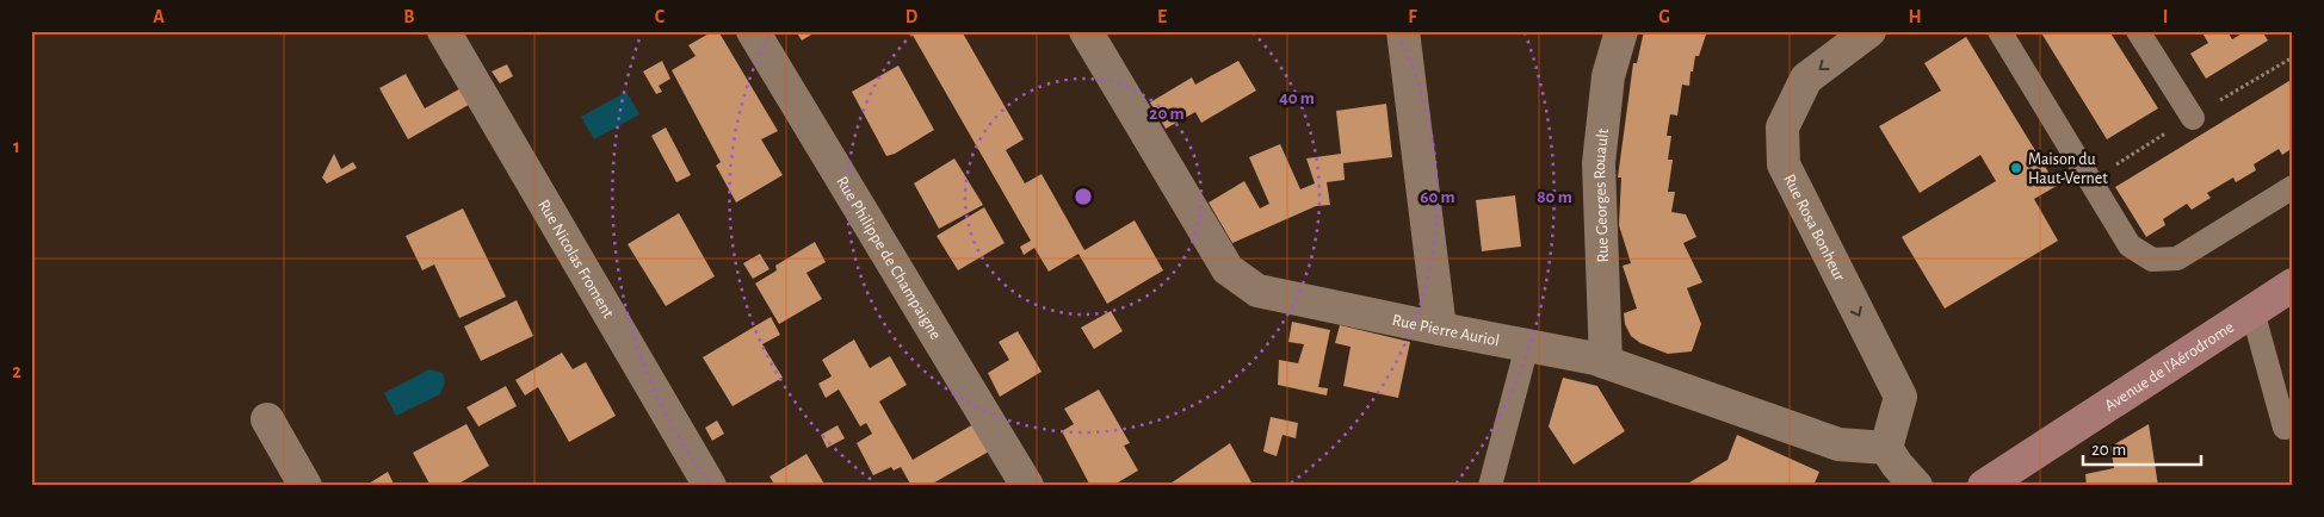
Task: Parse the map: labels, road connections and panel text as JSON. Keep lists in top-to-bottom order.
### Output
{
  "streets": {
    "main road": ["Avenue de l'Aérodrome"],
    "street": [
      "Rue Georges Rouault",
      "Rue Rosa Bonheur",
      "Rue Nicolas Froment",
      "Rue Philippe de Champaigne",
      "Rue Pierre Auriol"
    ]
  },
  "crossings": [
    ["Rue Georges Rouault", "Rue Pierre Auriol"],
    ["Rue Rosa Bonheur", "Rue Pierre Auriol"]
  ],
  "one_way": ["Rue Rosa Bonheur"],
  "places": ["Maison du Haut-Vernet"],
  "scale_bar": "20 m",
  "grid": {
    "columns": [
      "A",
      "B",
      "C",
      "D",
      "E",
      "F",
      "G",
      "H",
      "I"
    ],
    "rows": ["1", "2"]
  },
  "rings": [
    "40 m",
    "20 m",
    "60 m",
    "80 m"
  ]
}
